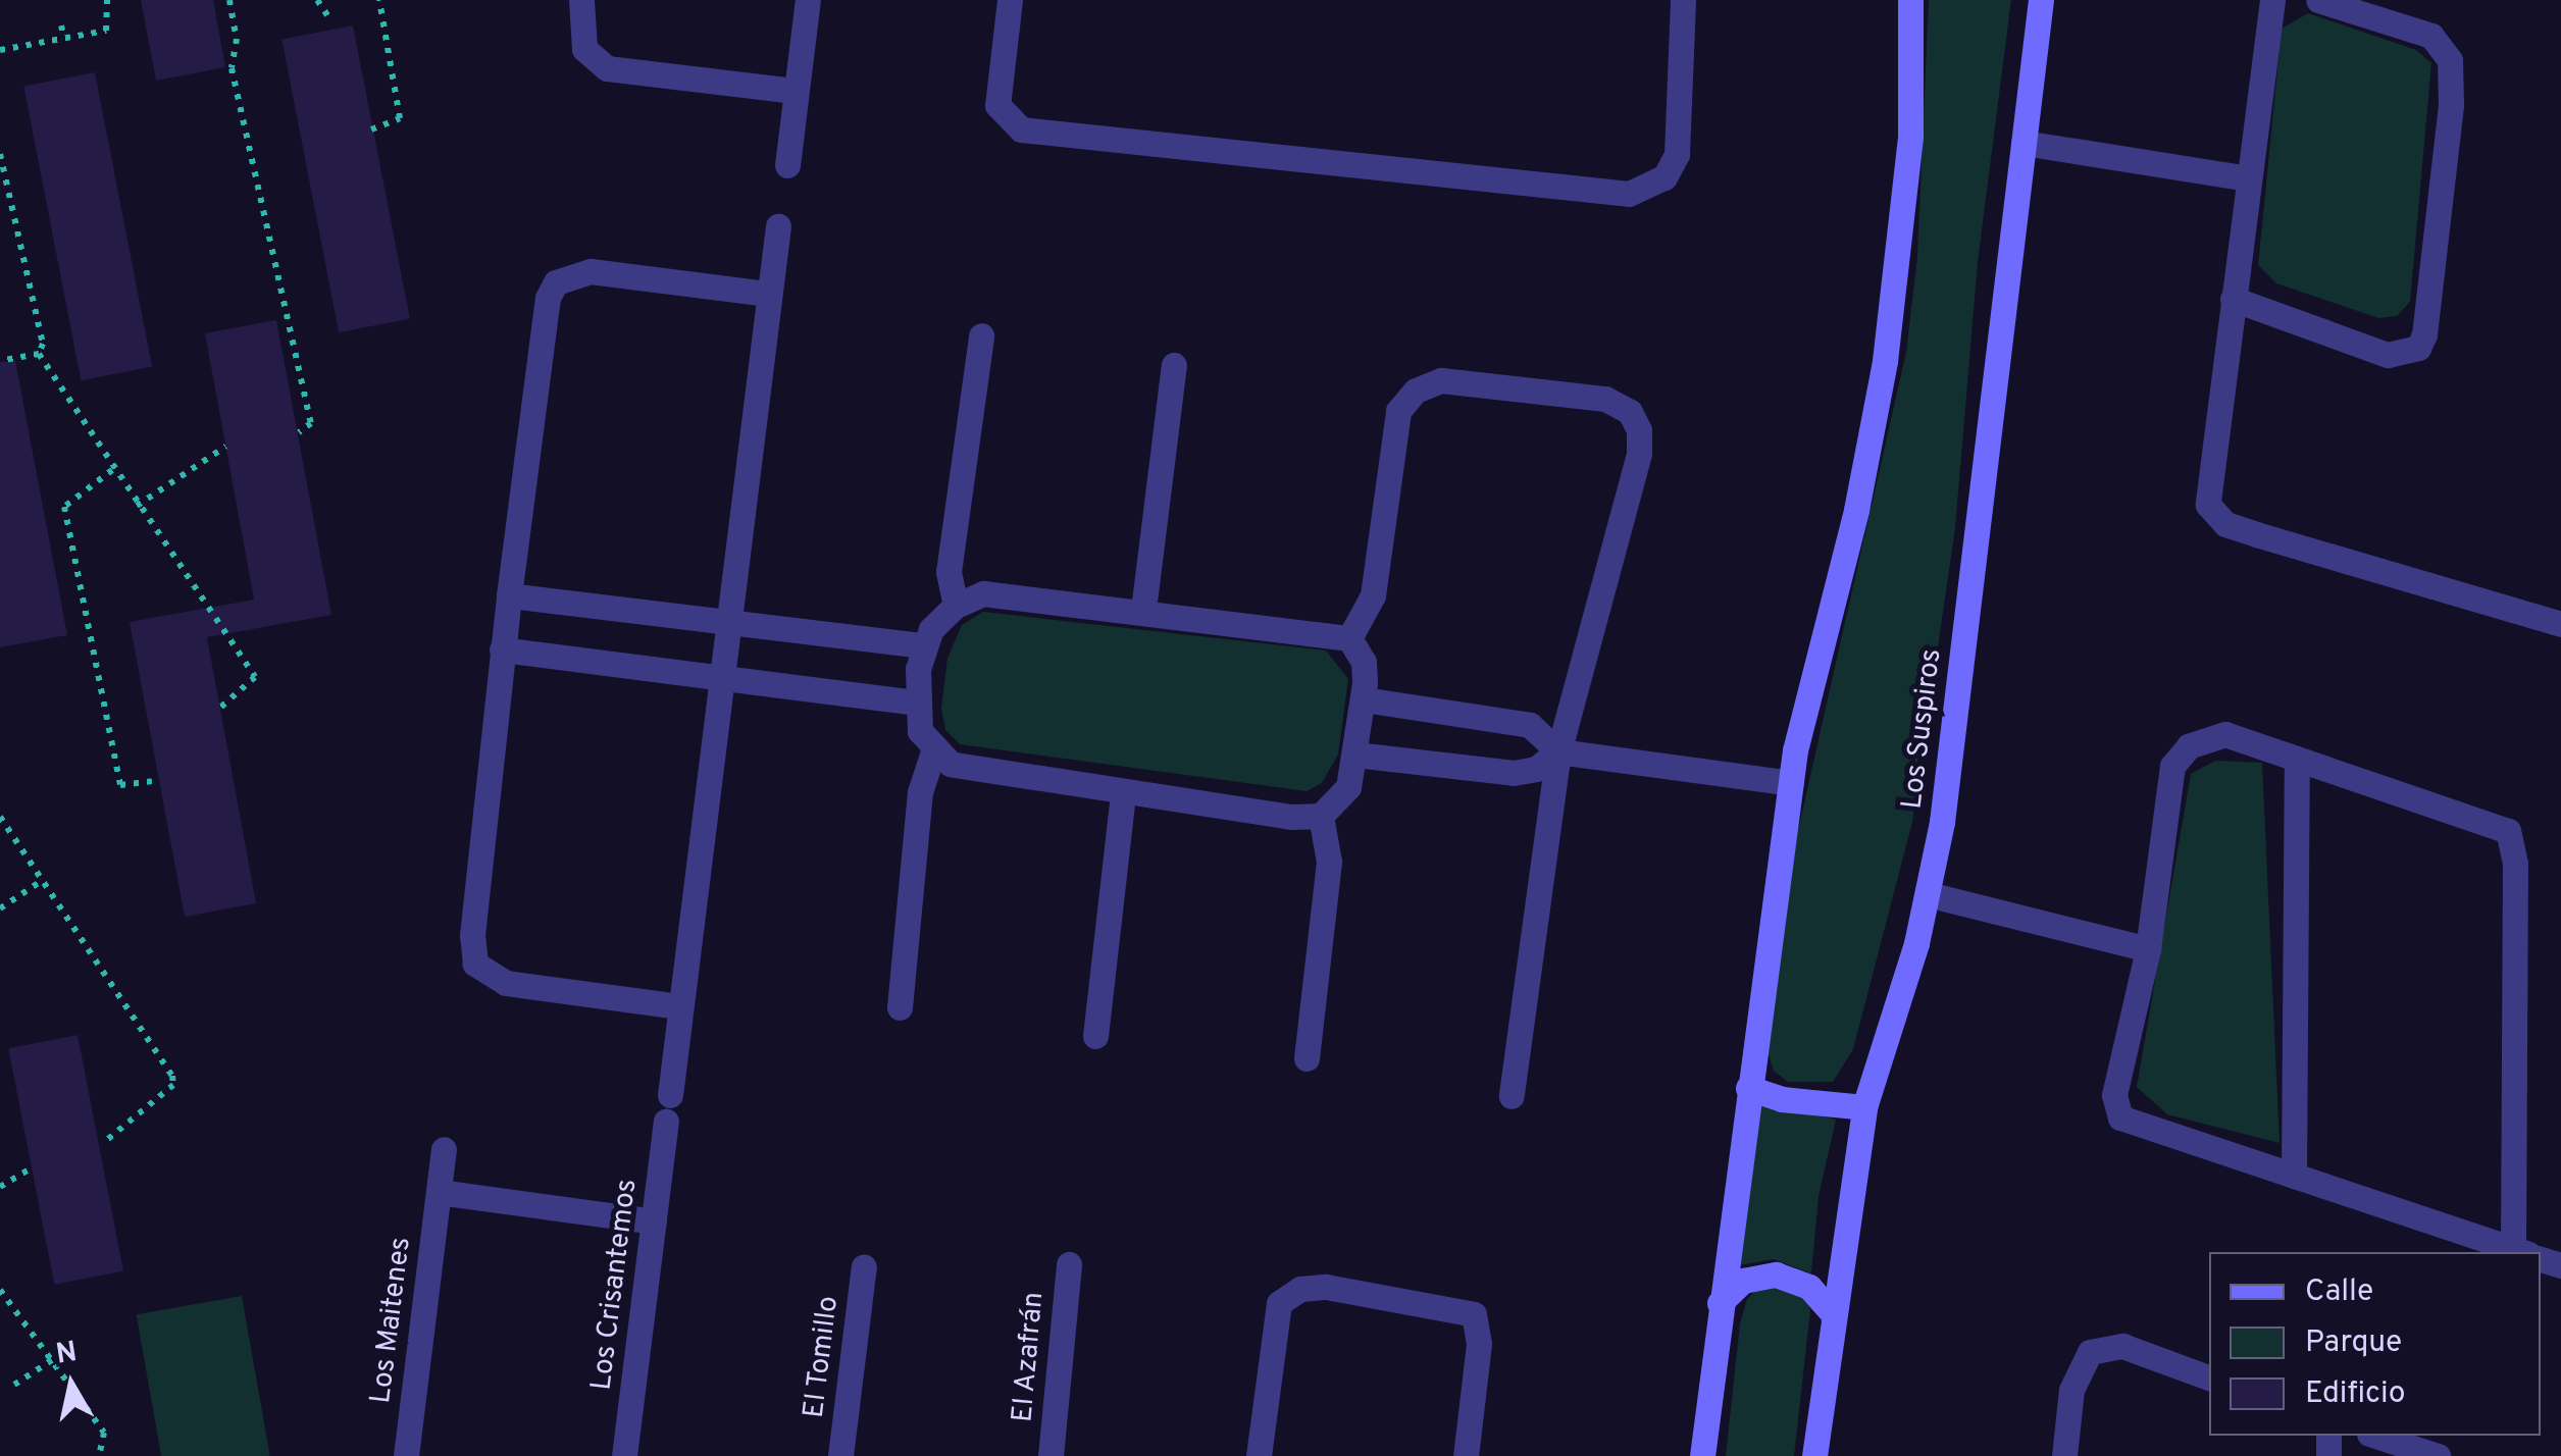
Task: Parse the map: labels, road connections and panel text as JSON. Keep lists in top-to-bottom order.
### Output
{
  "streets": {
    "street": [
      "Los Suspiros",
      "Los Crisantemos",
      "Los Maitenes",
      "El Tomillo",
      "El Azafrán"
    ]
  },
  "legend": ["Calle", "Parque", "Edificio"],
  "north": "top"
}
